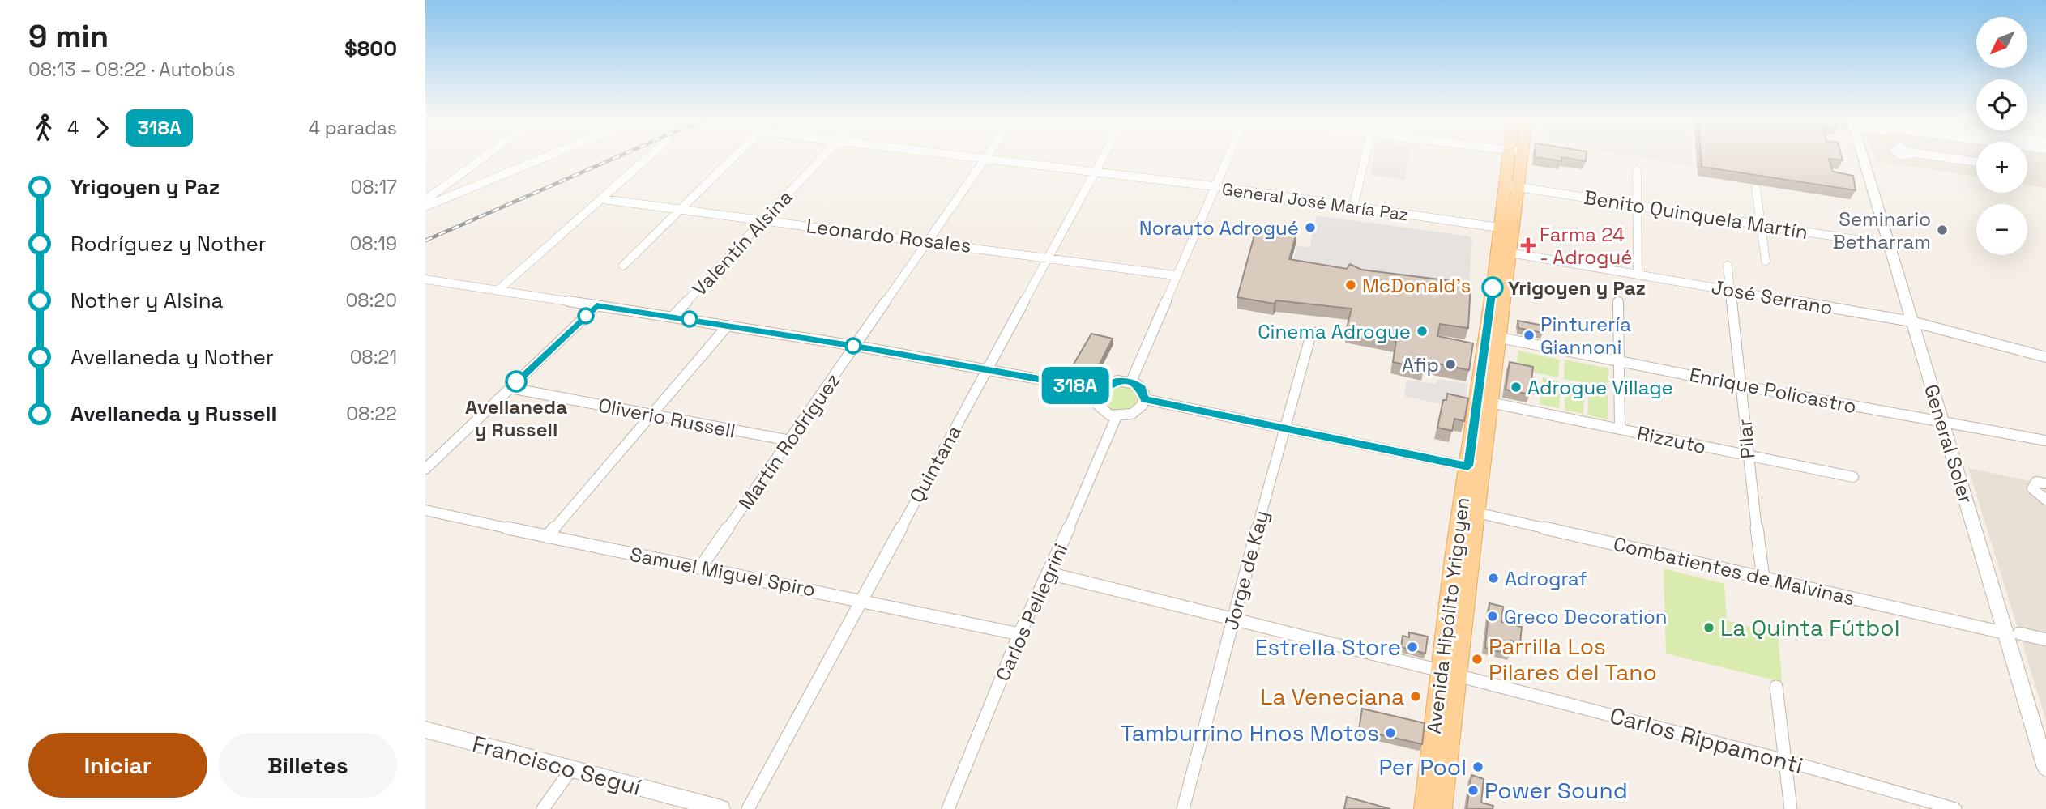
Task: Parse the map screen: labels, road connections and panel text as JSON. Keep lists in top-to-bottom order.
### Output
{
  "streets": {
    "main road": ["Avenida Hipólito Yrigoyen"],
    "street": [
      "General José María Paz",
      "Benito Quinquela Martín",
      "Leonardo Rosales",
      "Valentín Alsina",
      "José Serrano",
      "Enrique Policastro",
      "Oliverio Russell",
      "Pilar",
      "Rizzuto",
      "Martín Rodríguez",
      "General Soler",
      "Quintana",
      "Jorge de Kay",
      "Combatientes de Malvinas",
      "Samuel Miguel Spiro",
      "Carlos Pellegrini",
      "Carlos Rippamonti",
      "Francisco Seguí"
    ]
  },
  "crossings": [
    ["General José María Paz", "Martín Rodríguez"],
    ["General José María Paz", "Quintana"],
    ["General José María Paz", "Avenida Hipólito Yrigoyen"],
    ["Benito Quinquela Martín", "General Soler"],
    ["Benito Quinquela Martín", "Avenida Hipólito Yrigoyen"],
    ["Leonardo Rosales", "Valentín Alsina"],
    ["Leonardo Rosales", "Martín Rodríguez"],
    ["Leonardo Rosales", "Quintana"],
    ["José Serrano", "Pilar"],
    ["José Serrano", "General Soler"],
    ["José Serrano", "Avenida Hipólito Yrigoyen"],
    ["Enrique Policastro", "Pilar"],
    ["Enrique Policastro", "General Soler"],
    ["Enrique Policastro", "Avenida Hipólito Yrigoyen"],
    ["Oliverio Russell", "Martín Rodríguez"],
    ["Pilar", "Rizzuto"],
    ["Pilar", "Combatientes de Malvinas"],
    ["Rizzuto", "Avenida Hipólito Yrigoyen"],
    ["Martín Rodríguez", "Samuel Miguel Spiro"],
    ["General Soler", "Combatientes de Malvinas"],
    ["Quintana", "Samuel Miguel Spiro"],
    ["Combatientes de Malvinas", "Avenida Hipólito Yrigoyen"],
    ["Samuel Miguel Spiro", "Carlos Pellegrini"],
    ["Avenida Hipólito Yrigoyen", "Carlos Rippamonti"]
  ],
  "places": {
    "other": [
      "Norauto Adrogué",
      "Seminario Betharram",
      "McDonald's",
      "Yrigoyen y Paz",
      "Cinema Adrogue",
      "Pinturería Giannoni",
      "Afip",
      "Avellaneda y Russell",
      "Adrogue Village",
      "Adrograf",
      "Greco Decoration",
      "La Quinta Fútbol",
      "Estrella Store",
      "Parrilla Los Pilares del Tano",
      "La Veneciana",
      "Tamburrino Hnos Motos",
      "Per Pool",
      "Power Sound"
    ],
    "health": ["Farma 24 - Adrogué"]
  },
  "lines": ["bus line 318A"],
  "north": "bottom left",
  "page": {
    "heading": ["9 min", "08:13 – 08:22 · Autobús", "$800"],
    "on_map": "318A",
    "map_buttons": ["+", "−"],
    "legs": ["4", "318A", "4 paradas"],
    "list": [
      {
        "name": "Yrigoyen y Paz",
        "value": "08:17"
      },
      {
        "name": "Rodríguez y Nother",
        "value": "08:19"
      },
      {
        "name": "Nother y Alsina",
        "value": "08:20"
      },
      {
        "name": "Avellaneda y Nother",
        "value": "08:21"
      },
      {
        "name": "Avellaneda y Russell",
        "value": "08:22"
      }
    ],
    "buttons": ["Iniciar", "Billetes"]
  }
}
